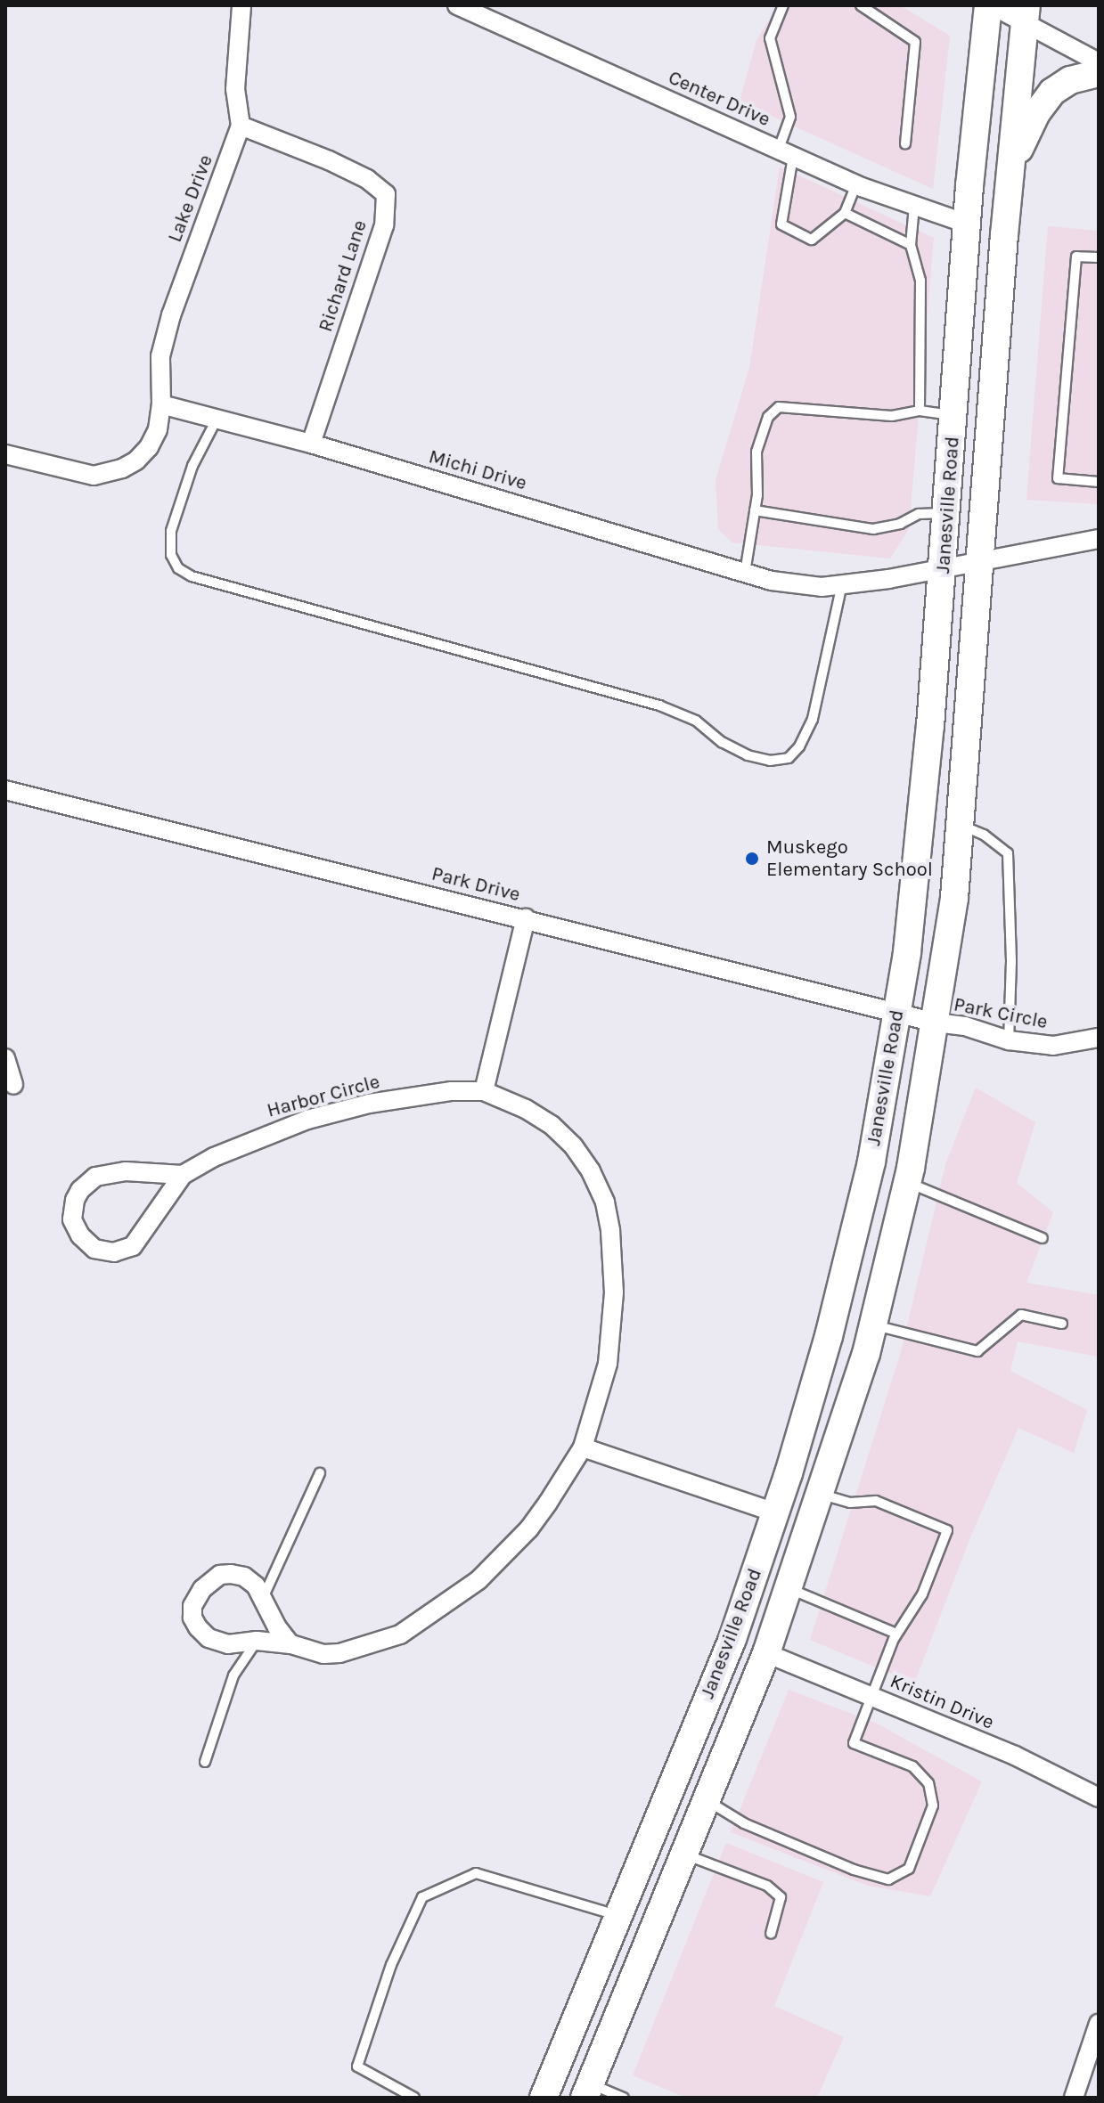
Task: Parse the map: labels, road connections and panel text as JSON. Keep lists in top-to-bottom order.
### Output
{
  "streets": {
    "main road": ["Janesville Road"],
    "street": [
      "Center Drive",
      "Lake Drive",
      "Richard Lane",
      "Michi Drive",
      "Park Drive",
      "Park Circle",
      "Harbor Circle",
      "Kristin Drive"
    ]
  },
  "crossings": [
    ["Center Drive", "Janesville Road"],
    ["Lake Drive", "Richard Lane"],
    ["Lake Drive", "Michi Drive"],
    ["Richard Lane", "Michi Drive"],
    ["Michi Drive", "Janesville Road"],
    ["Janesville Road", "Park Drive"],
    ["Janesville Road", "Park Circle"],
    ["Janesville Road", "Kristin Drive"],
    ["Park Drive", "Park Circle"]
  ],
  "places": ["Muskego Elementary School"]
}
